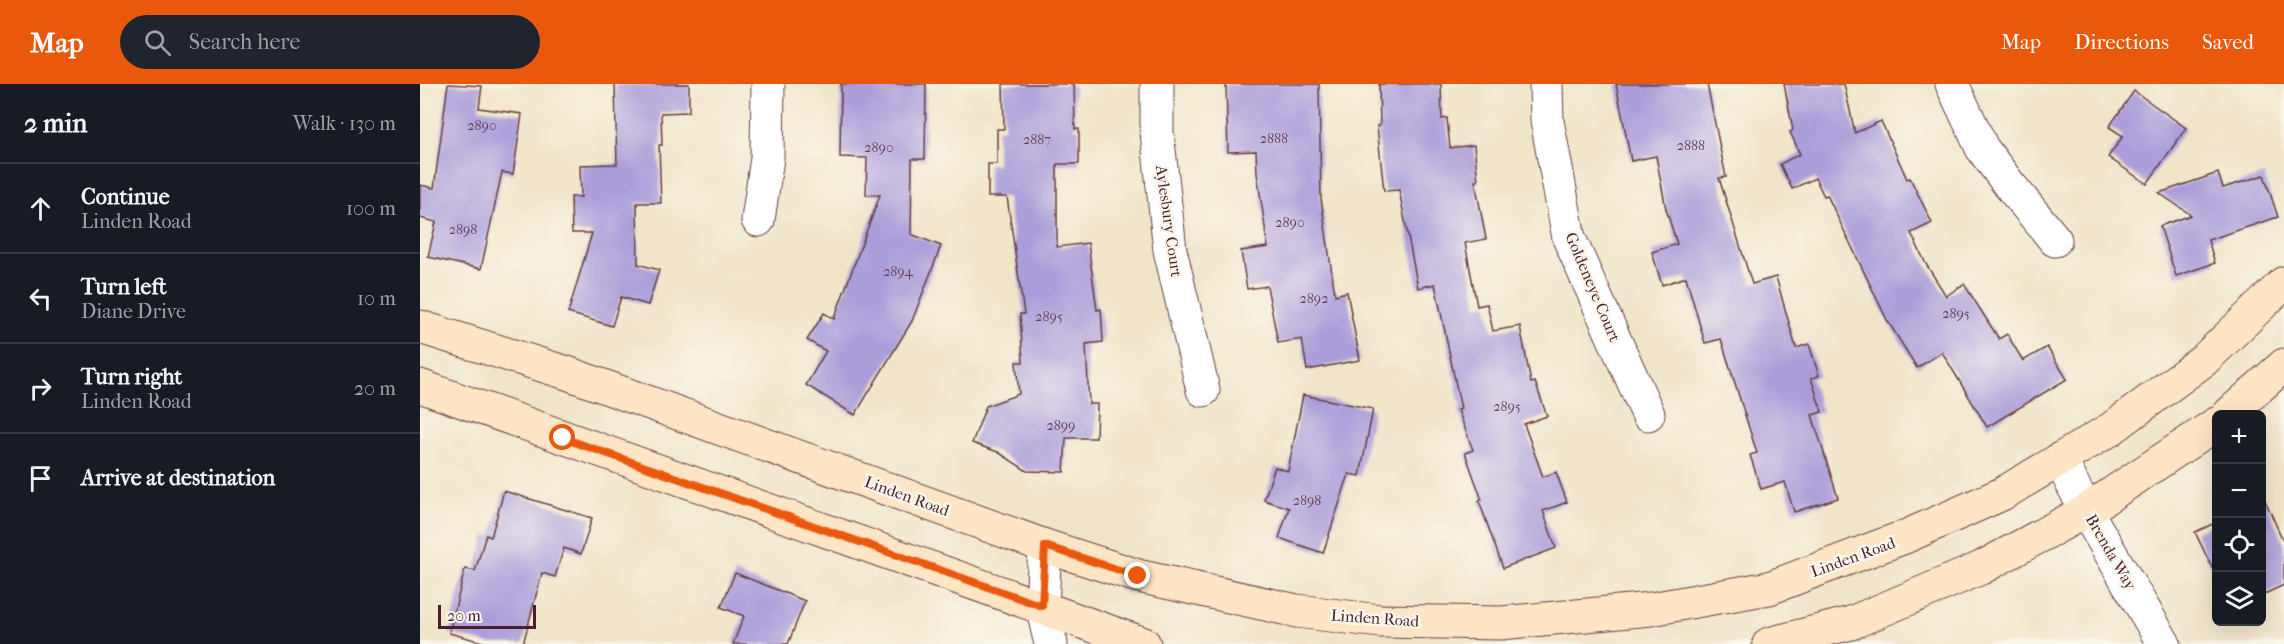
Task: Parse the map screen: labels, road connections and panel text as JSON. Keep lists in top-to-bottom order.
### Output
{
  "streets": {
    "street": [
      "Aylesbury Court",
      "Goldeneye Court",
      "Linden Road",
      "Brenda Way"
    ]
  },
  "crossings": [
    ["Linden Road", "Brenda Way"]
  ],
  "house_numbers": [
    "2890",
    "2888",
    "2887",
    "2888",
    "2890",
    "2890",
    "2898",
    "2894",
    "2892",
    "2895",
    "2895",
    "2895",
    "2899",
    "2898"
  ],
  "scale_bar": "20 m",
  "page": {
    "header": "Map",
    "search": "Search here",
    "nav": ["Map", "Directions", "Saved"],
    "heading": ["2 min", "Walk · 130 m"],
    "list": [
      ["Continue", "Linden Road", "100 m"],
      ["Turn left", "Diane Drive", "10 m"],
      ["Turn right", "Linden Road", "20 m"],
      "Arrive at destination"
    ],
    "map_buttons": ["+", "−"],
    "scale": "20 m"
  }
}
